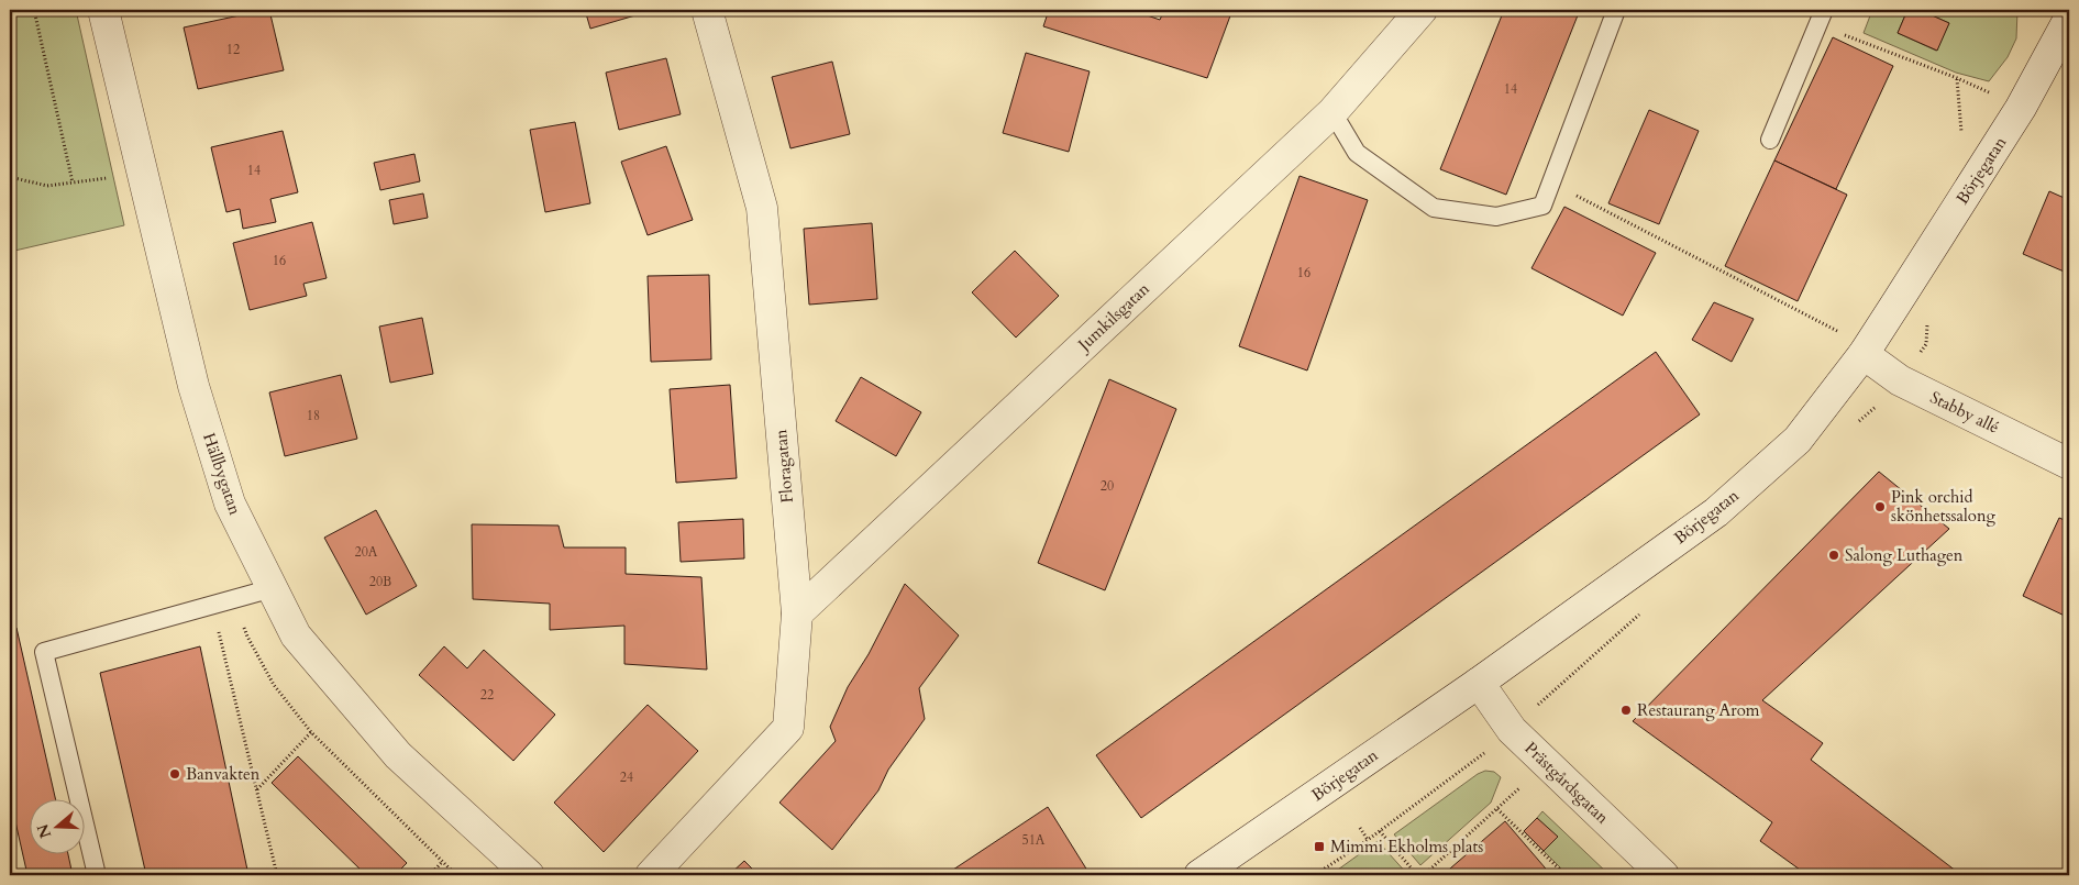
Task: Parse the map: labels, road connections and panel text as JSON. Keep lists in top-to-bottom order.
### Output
{
  "streets": {
    "street": [
      "Börjegatan",
      "Jumkilsgatan",
      "Stabby allé",
      "Floragatan",
      "Hällbygatan",
      "Prästgårdsgatan"
    ]
  },
  "crossings": [
    ["Börjegatan", "Stabby allé"],
    ["Börjegatan", "Prästgårdsgatan"],
    ["Jumkilsgatan", "Floragatan"]
  ],
  "places": {
    "other": [
      "Pink orchid skönhetssalong",
      "Salong Luthagen",
      "Restaurang Arom",
      "Banvakten"
    ],
    "transit": ["Mimmi Ekholms plats"]
  },
  "house_numbers": [
    "12",
    "14",
    "14",
    "16",
    "16",
    "18",
    "20",
    "20A",
    "20B",
    "22",
    "24",
    "51A"
  ],
  "north": "left"
}
